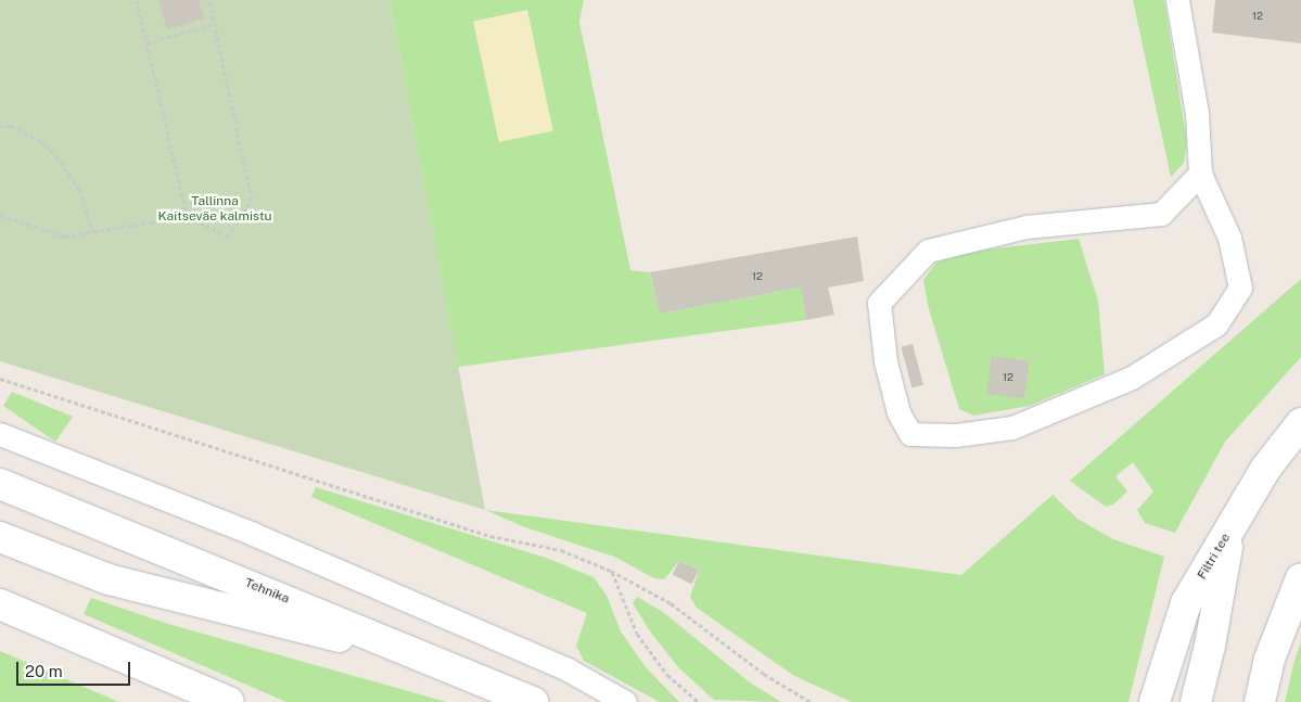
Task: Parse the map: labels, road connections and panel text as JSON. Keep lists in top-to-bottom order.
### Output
{
  "streets": {
    "main road": ["Filtri tee", "Tehnika"]
  },
  "parks": ["Tallinna Kaitseväe kalmistu"],
  "house_numbers": ["12", "12", "12"],
  "scale_bar": "20 m"
}
